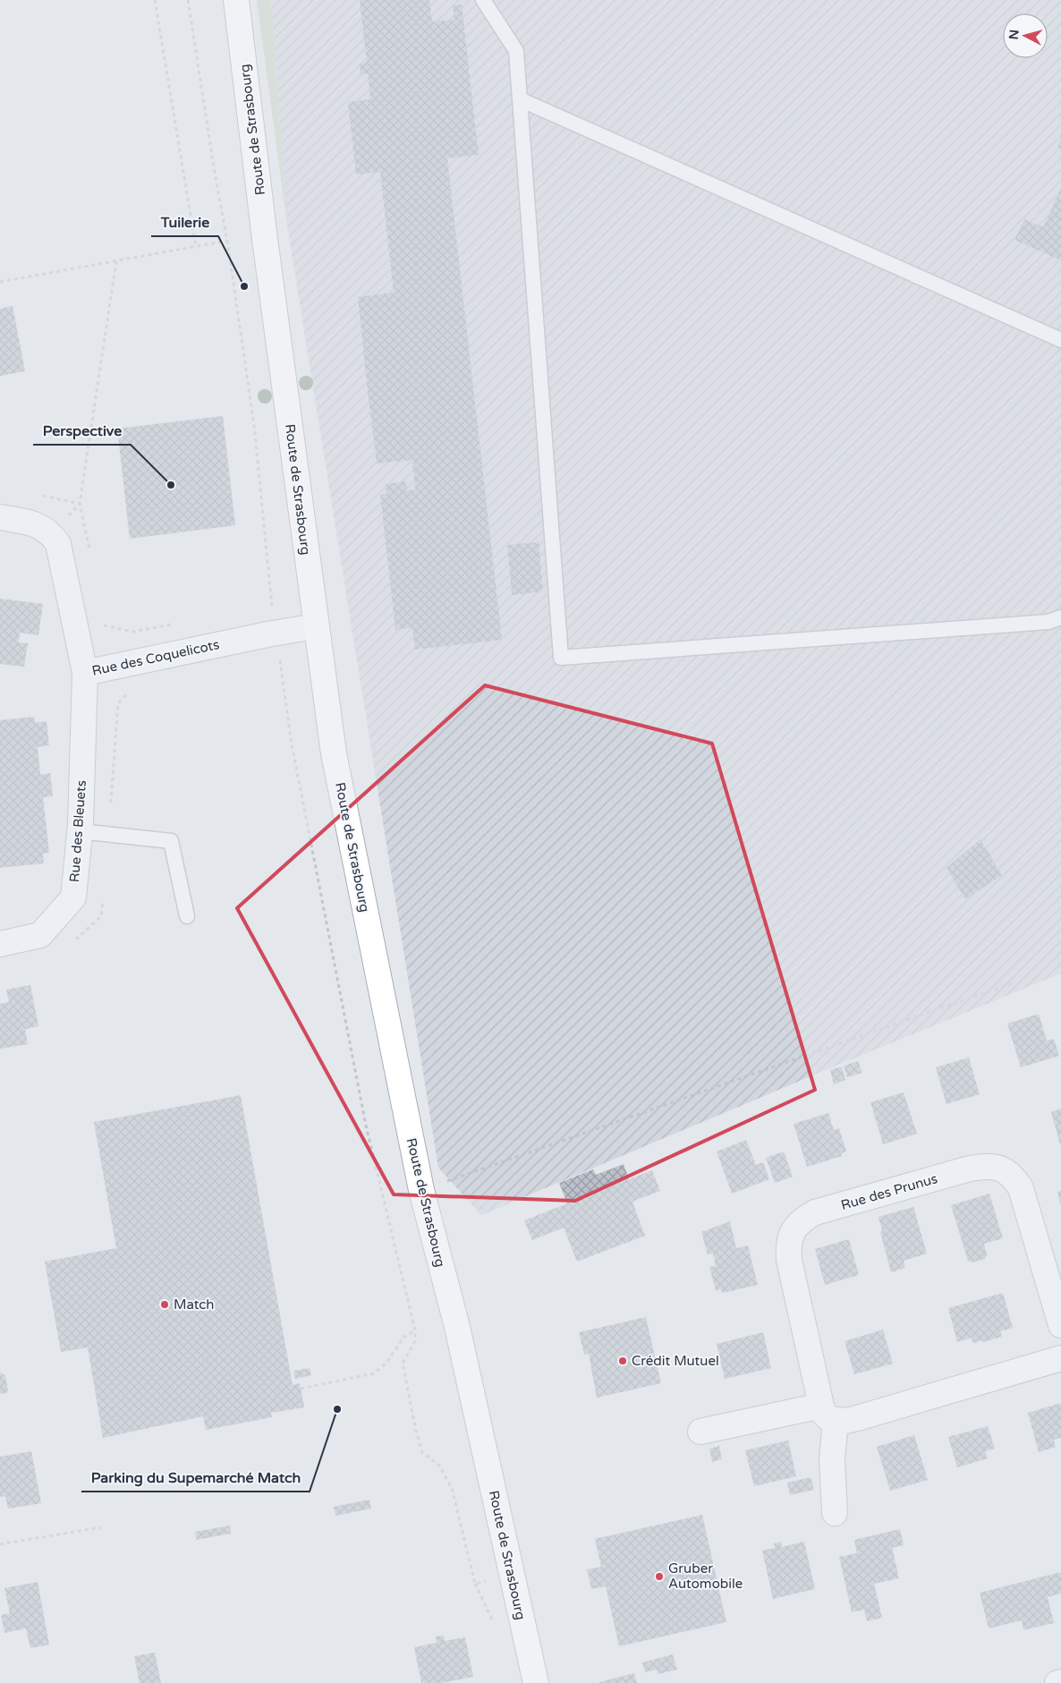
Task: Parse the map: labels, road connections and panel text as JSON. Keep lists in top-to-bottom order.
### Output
{
  "streets": {
    "main road": ["Route de Strasbourg"],
    "street": ["Rue des Coquelicots", "Rue des Bleuets", "Rue des Prunus"]
  },
  "crossings": [
    ["Route de Strasbourg", "Rue des Coquelicots"],
    ["Rue des Coquelicots", "Rue des Bleuets"]
  ],
  "places": [
    "Tuilerie",
    "Perspective",
    "Match",
    "Crédit Mutuel",
    "Parking du Supemarché Match",
    "Gruber Automobile"
  ],
  "north": "left"
}
